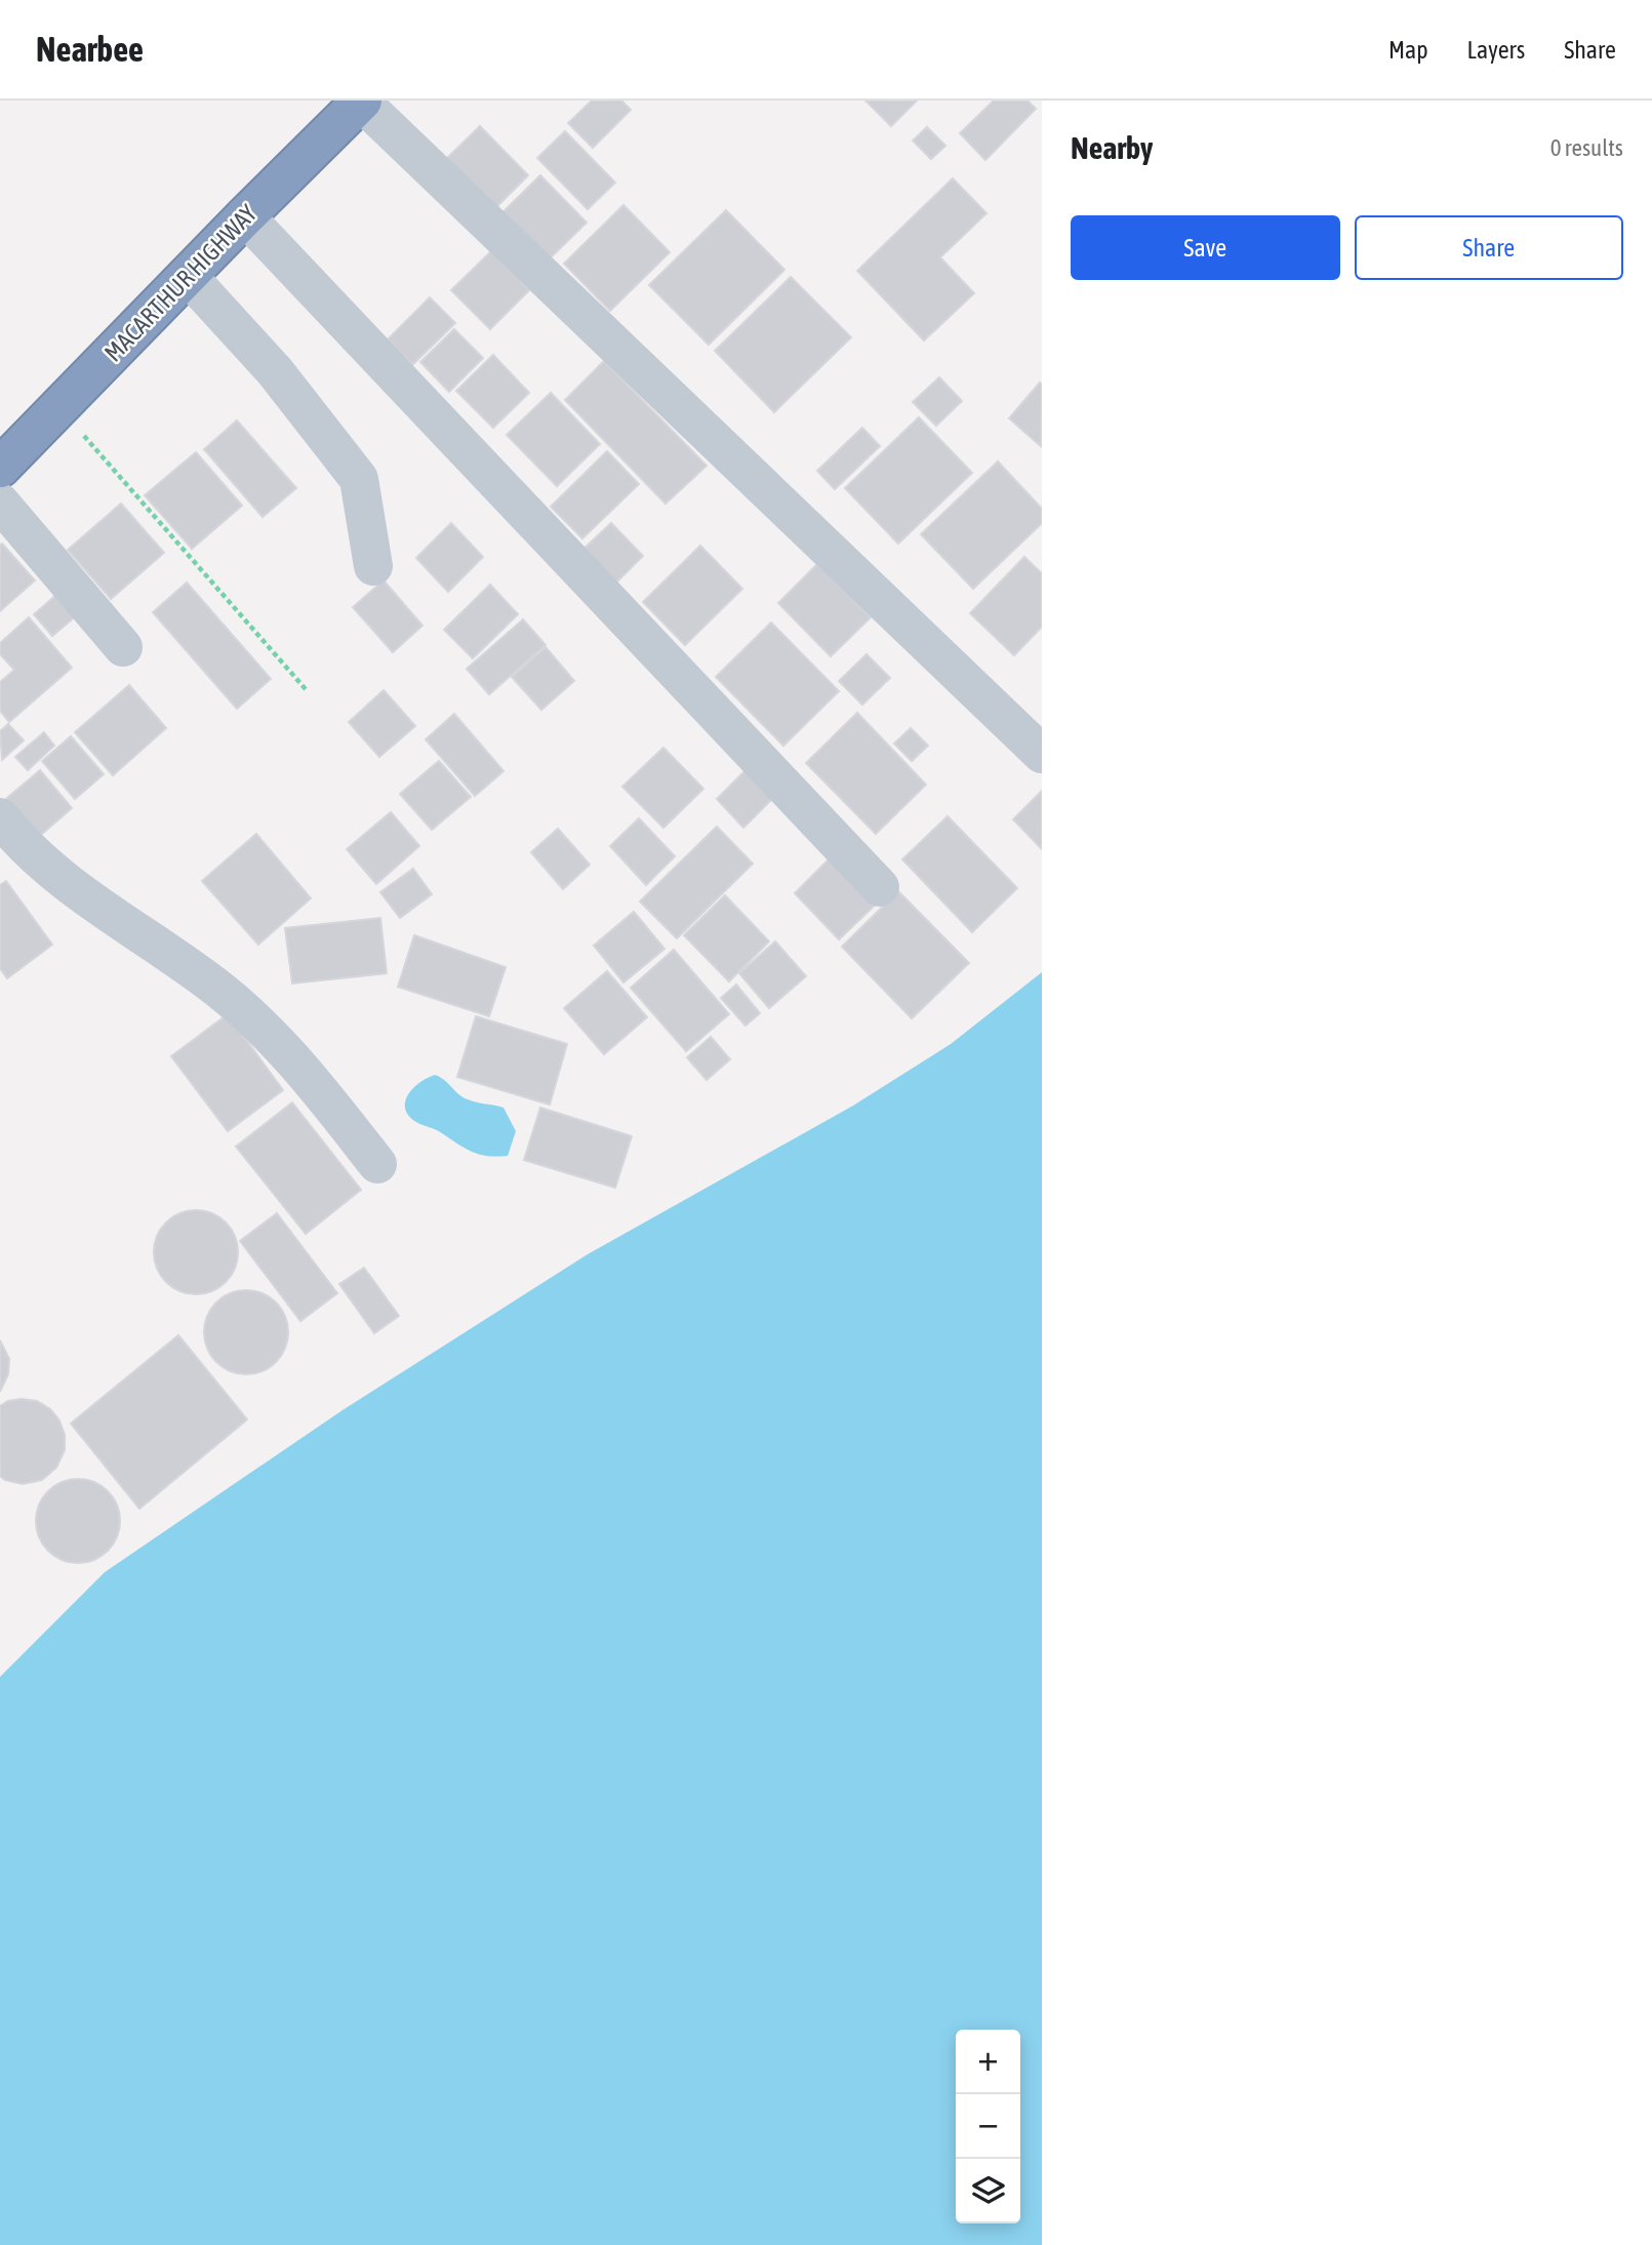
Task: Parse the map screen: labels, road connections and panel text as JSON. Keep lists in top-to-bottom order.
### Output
{
  "streets": {
    "highway": ["MACARTHUR HIGHWAY"]
  },
  "page": {
    "header": "Nearbee",
    "nav": ["Map", "Layers", "Share"],
    "heading": ["Nearby", "0 results"],
    "buttons": ["Save", "Share"],
    "map_buttons": ["+", "−"]
  }
}
